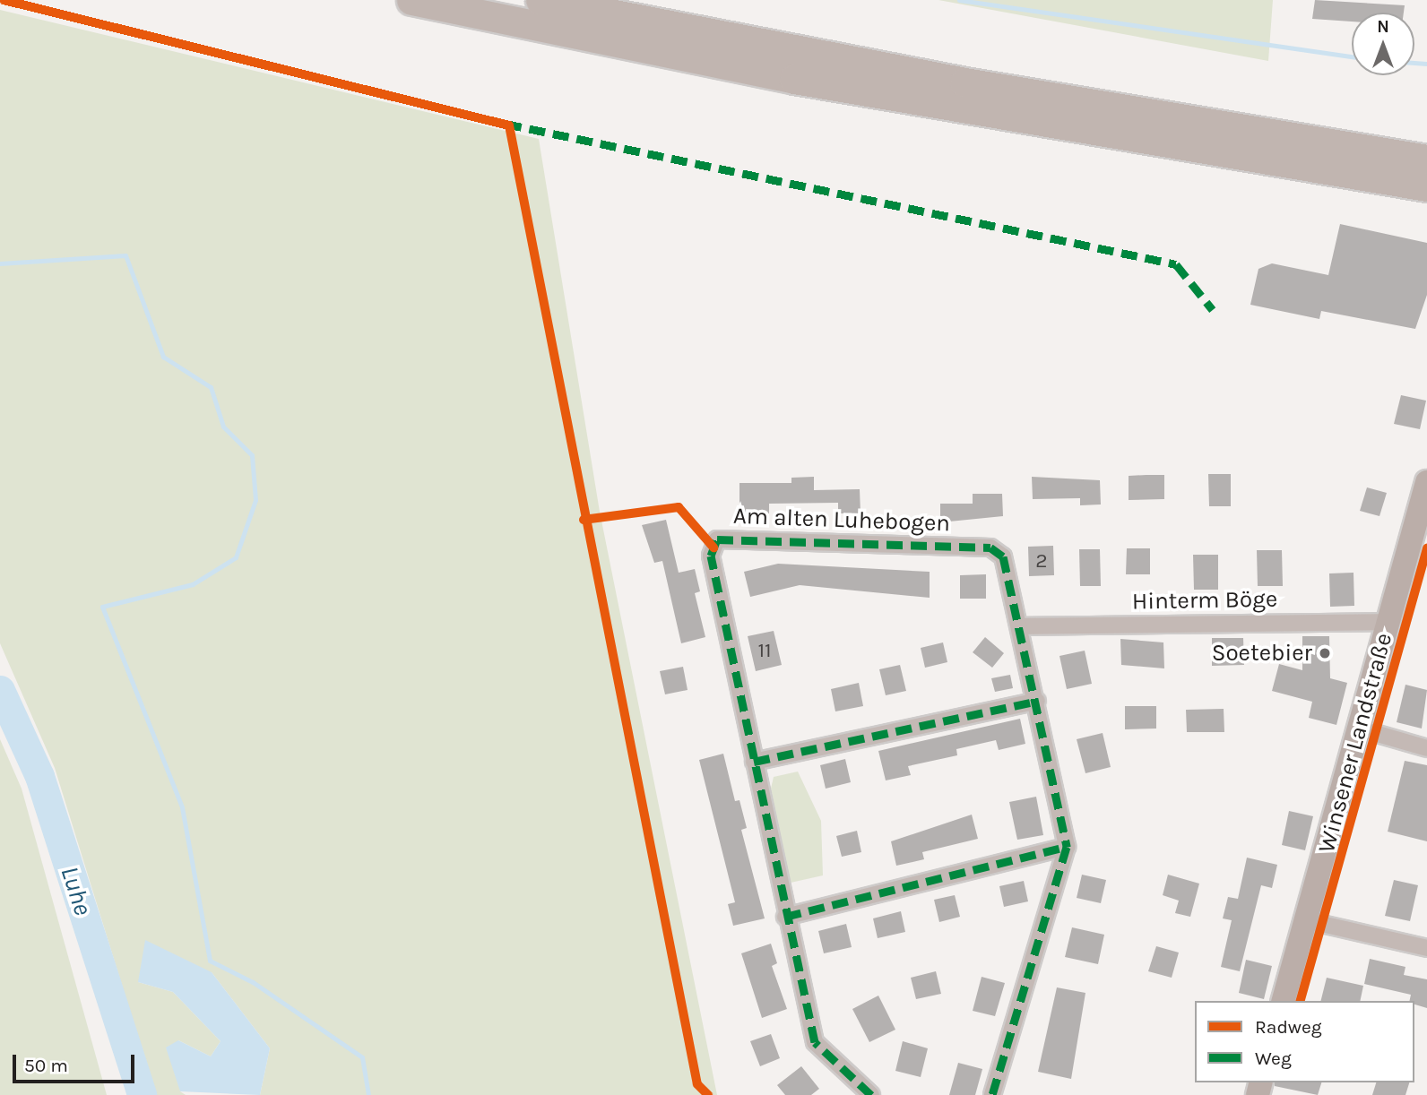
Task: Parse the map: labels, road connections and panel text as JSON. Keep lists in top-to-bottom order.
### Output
{
  "streets": {
    "main road": ["Winsener Landstraße"],
    "street": ["Am alten Luhebogen", "Hinterm Böge"]
  },
  "crossings": [
    ["Am alten Luhebogen", "Hinterm Böge"],
    ["Hinterm Böge", "Winsener Landstraße"]
  ],
  "water": ["Luhe"],
  "places": ["Soetebier"],
  "house_numbers": ["2", "11"],
  "legend": ["Radweg", "Weg"],
  "scale_bar": "50 m",
  "north": "top"
}
